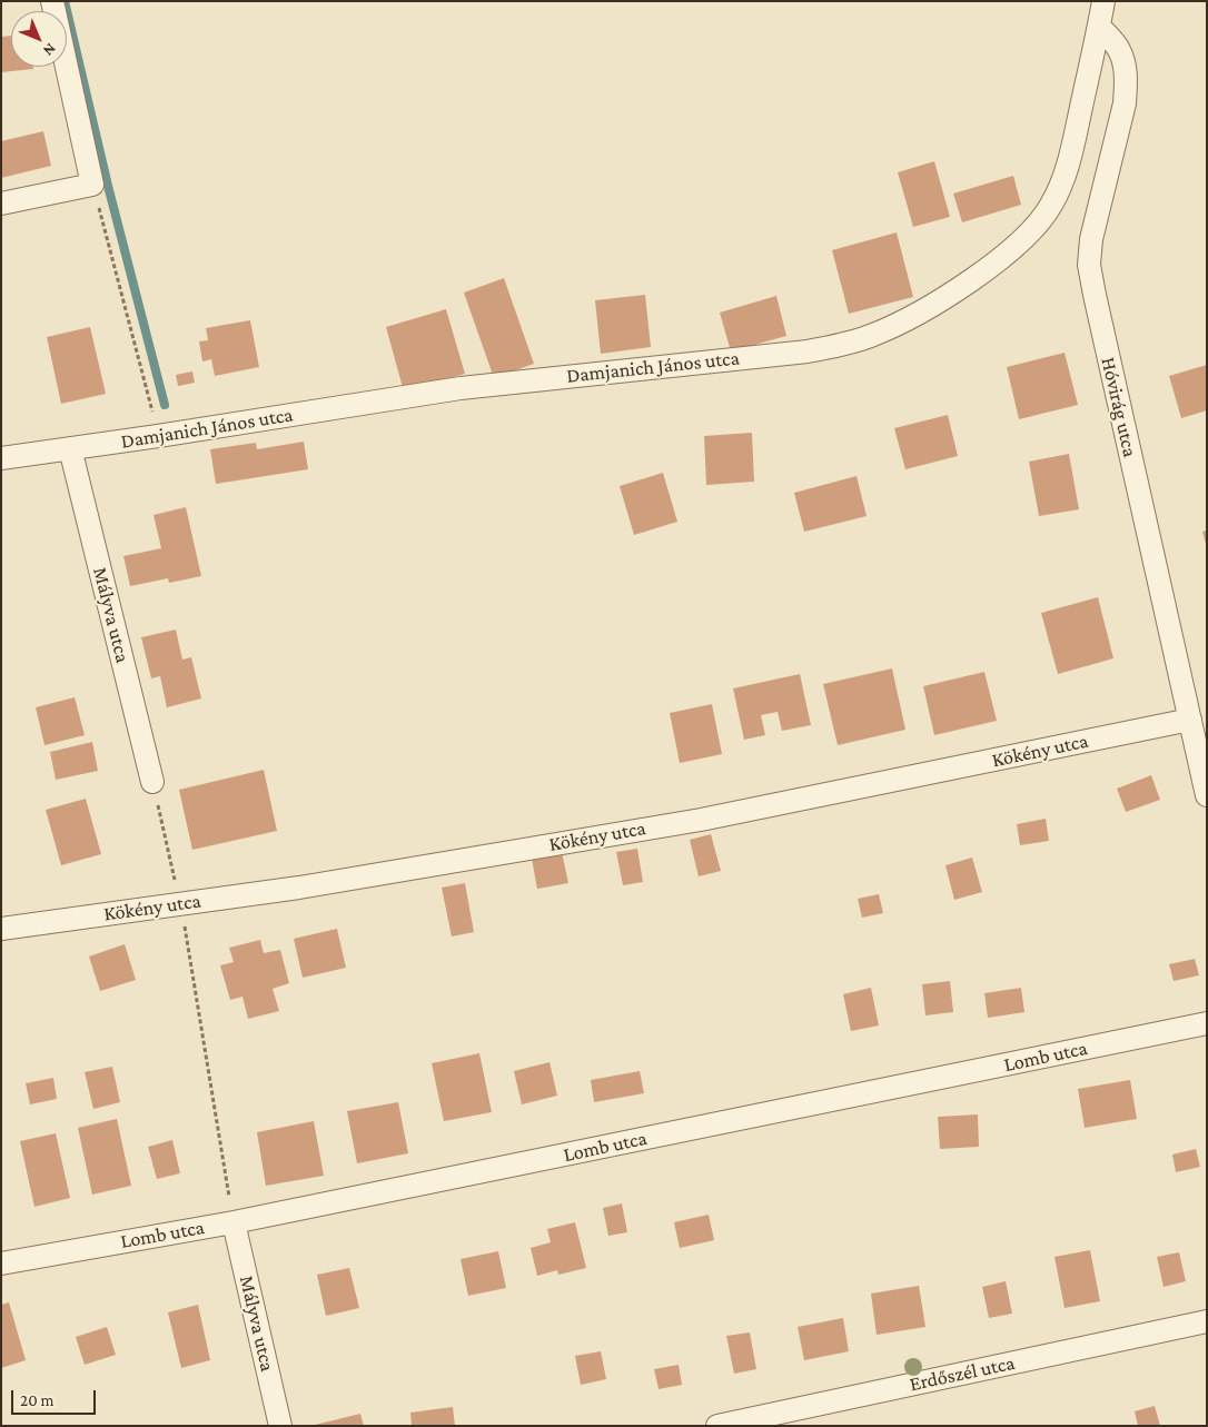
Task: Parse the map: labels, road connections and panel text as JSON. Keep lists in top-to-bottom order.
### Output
{
  "streets": {
    "street": [
      "Damjanich János utca",
      "Hóvirág utca",
      "Mályva utca",
      "Kökény utca",
      "Lomb utca",
      "Erdőszél utca"
    ]
  },
  "crossings": [
    ["Damjanich János utca", "Hóvirág utca"],
    ["Damjanich János utca", "Mályva utca"],
    ["Hóvirág utca", "Kökény utca"],
    ["Mályva utca", "Lomb utca"]
  ],
  "scale_bar": "20 m",
  "north": "bottom right"
}
